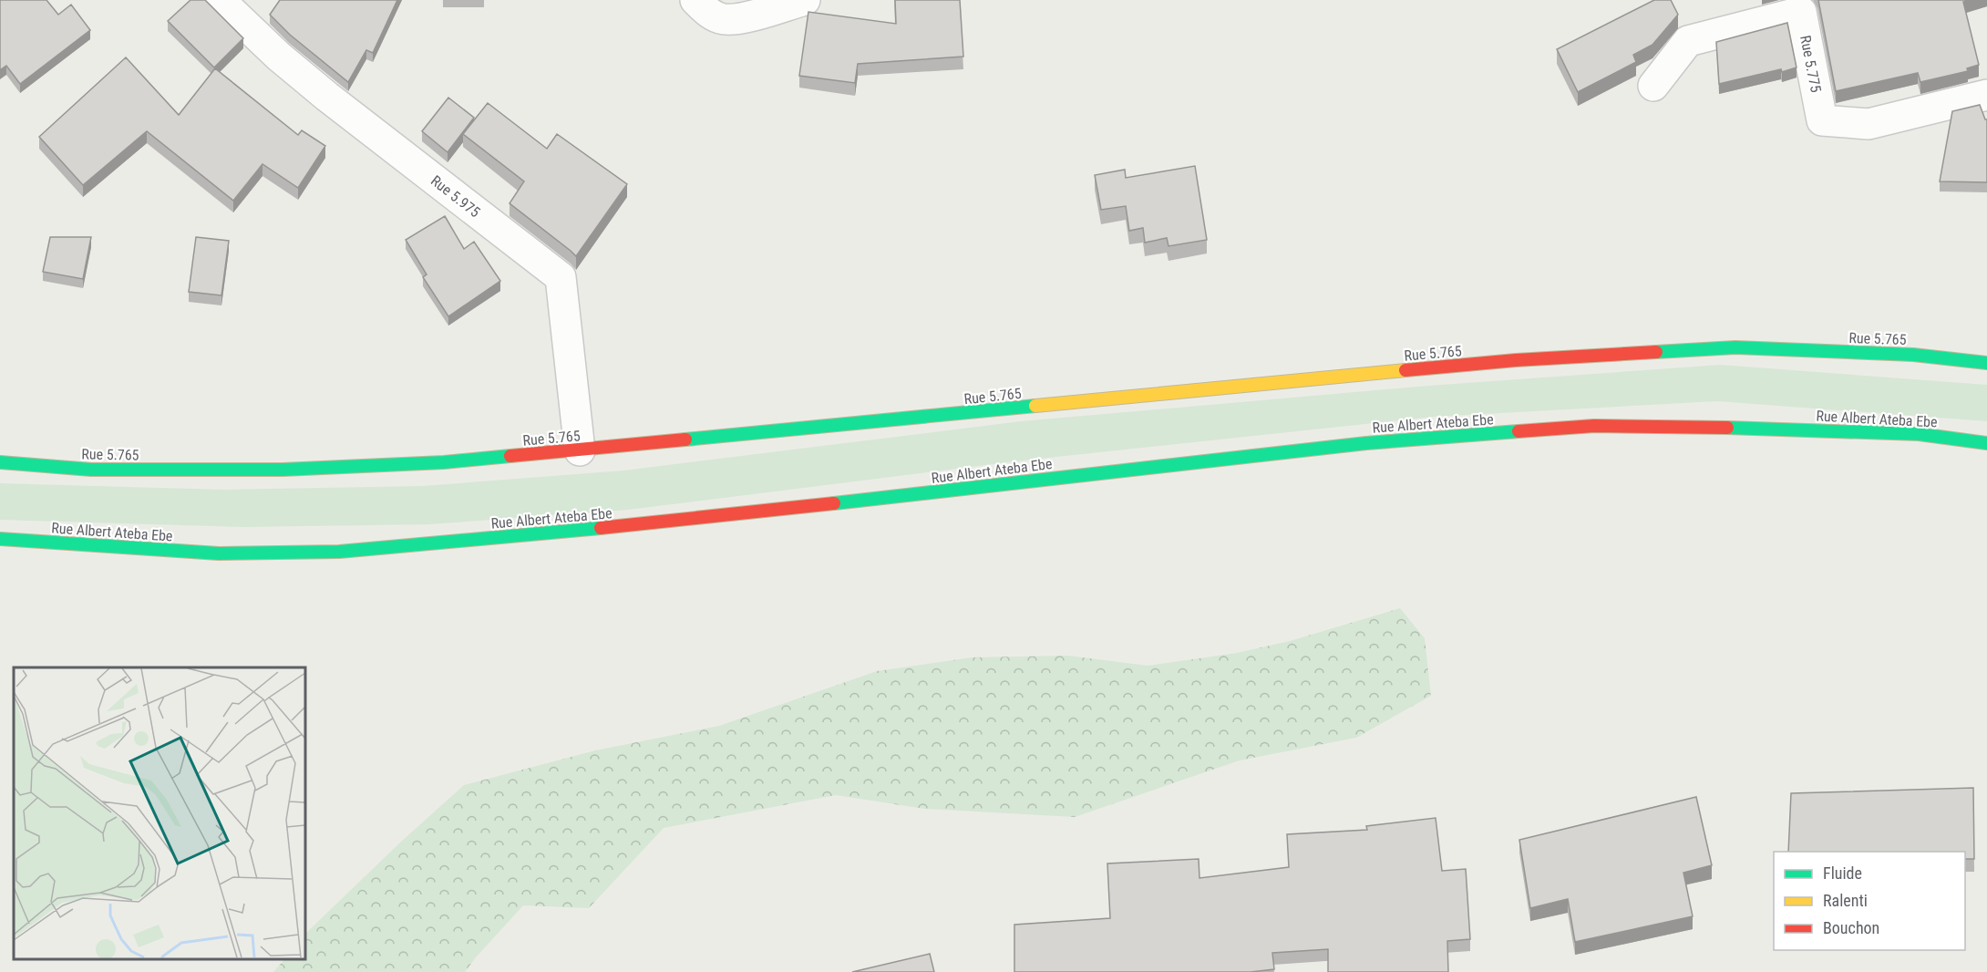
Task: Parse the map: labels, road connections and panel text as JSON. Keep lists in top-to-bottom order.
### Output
{
  "streets": {
    "highway": ["Rue 5.765", "Rue Albert Ateba Ebe"],
    "street": ["Rue 5.775", "Rue 5.975"]
  },
  "crossings": [
    ["Rue 5.975", "Rue 5.765"]
  ],
  "legend": ["Fluide", "Ralenti", "Bouchon"]
}
